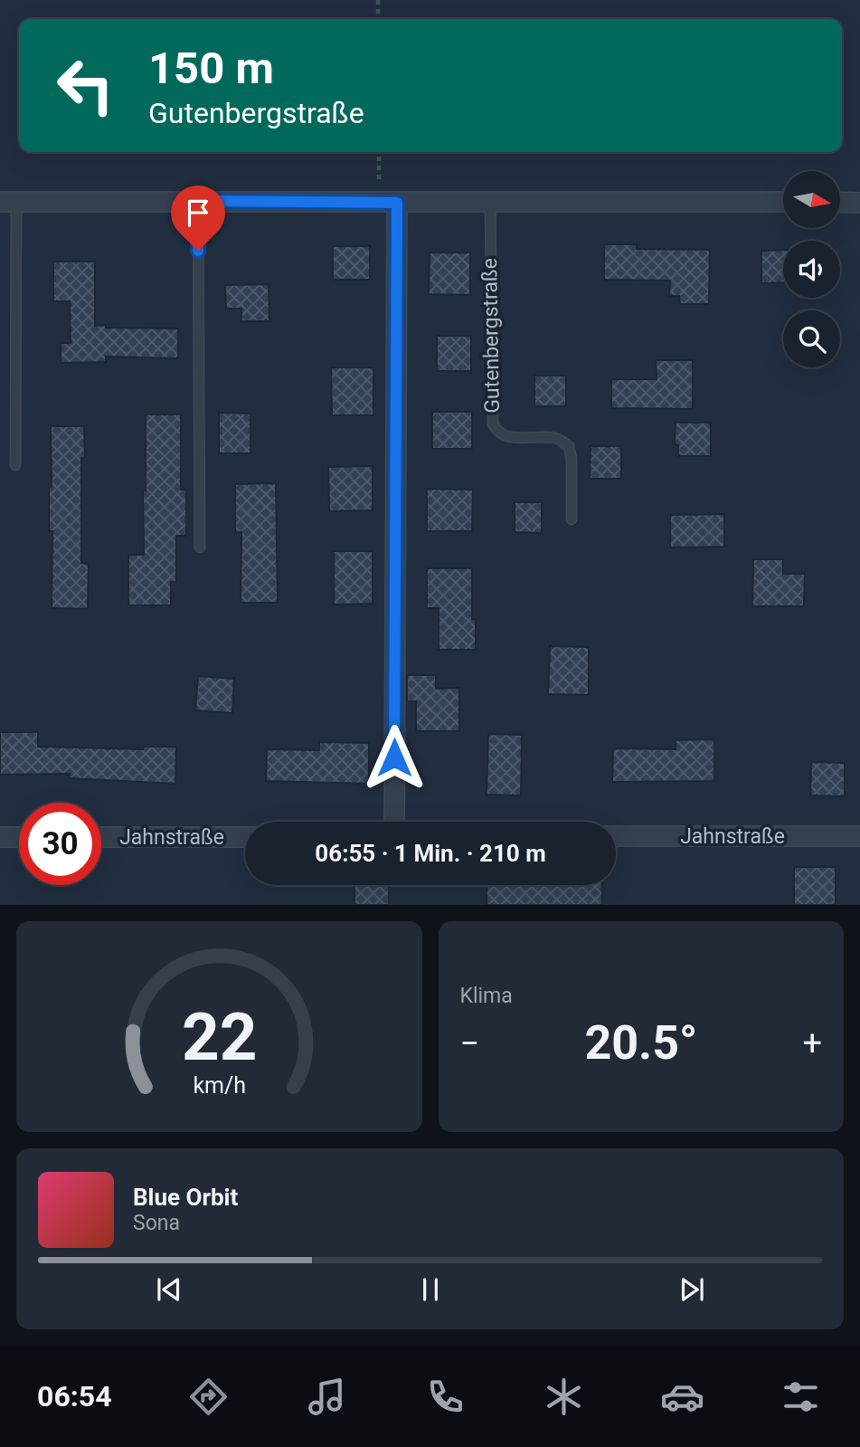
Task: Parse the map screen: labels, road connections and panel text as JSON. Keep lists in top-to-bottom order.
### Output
{
  "streets": {
    "street": ["Jahnstraße"],
    "lane": ["Gutenbergstraße"]
  },
  "north": "right",
  "page": {
    "turn": ["150 m", "Gutenbergstraße"],
    "limit": "30",
    "trip": "06:55 · 1 Min. · 210 m",
    "tile": "Klima",
    "heat": ["−", "20.5°", "+"],
    "song": ["Blue Orbit", "Sona"],
    "tabs": "06:54",
    "gauge": ["22", "km/h"]
  }
}
